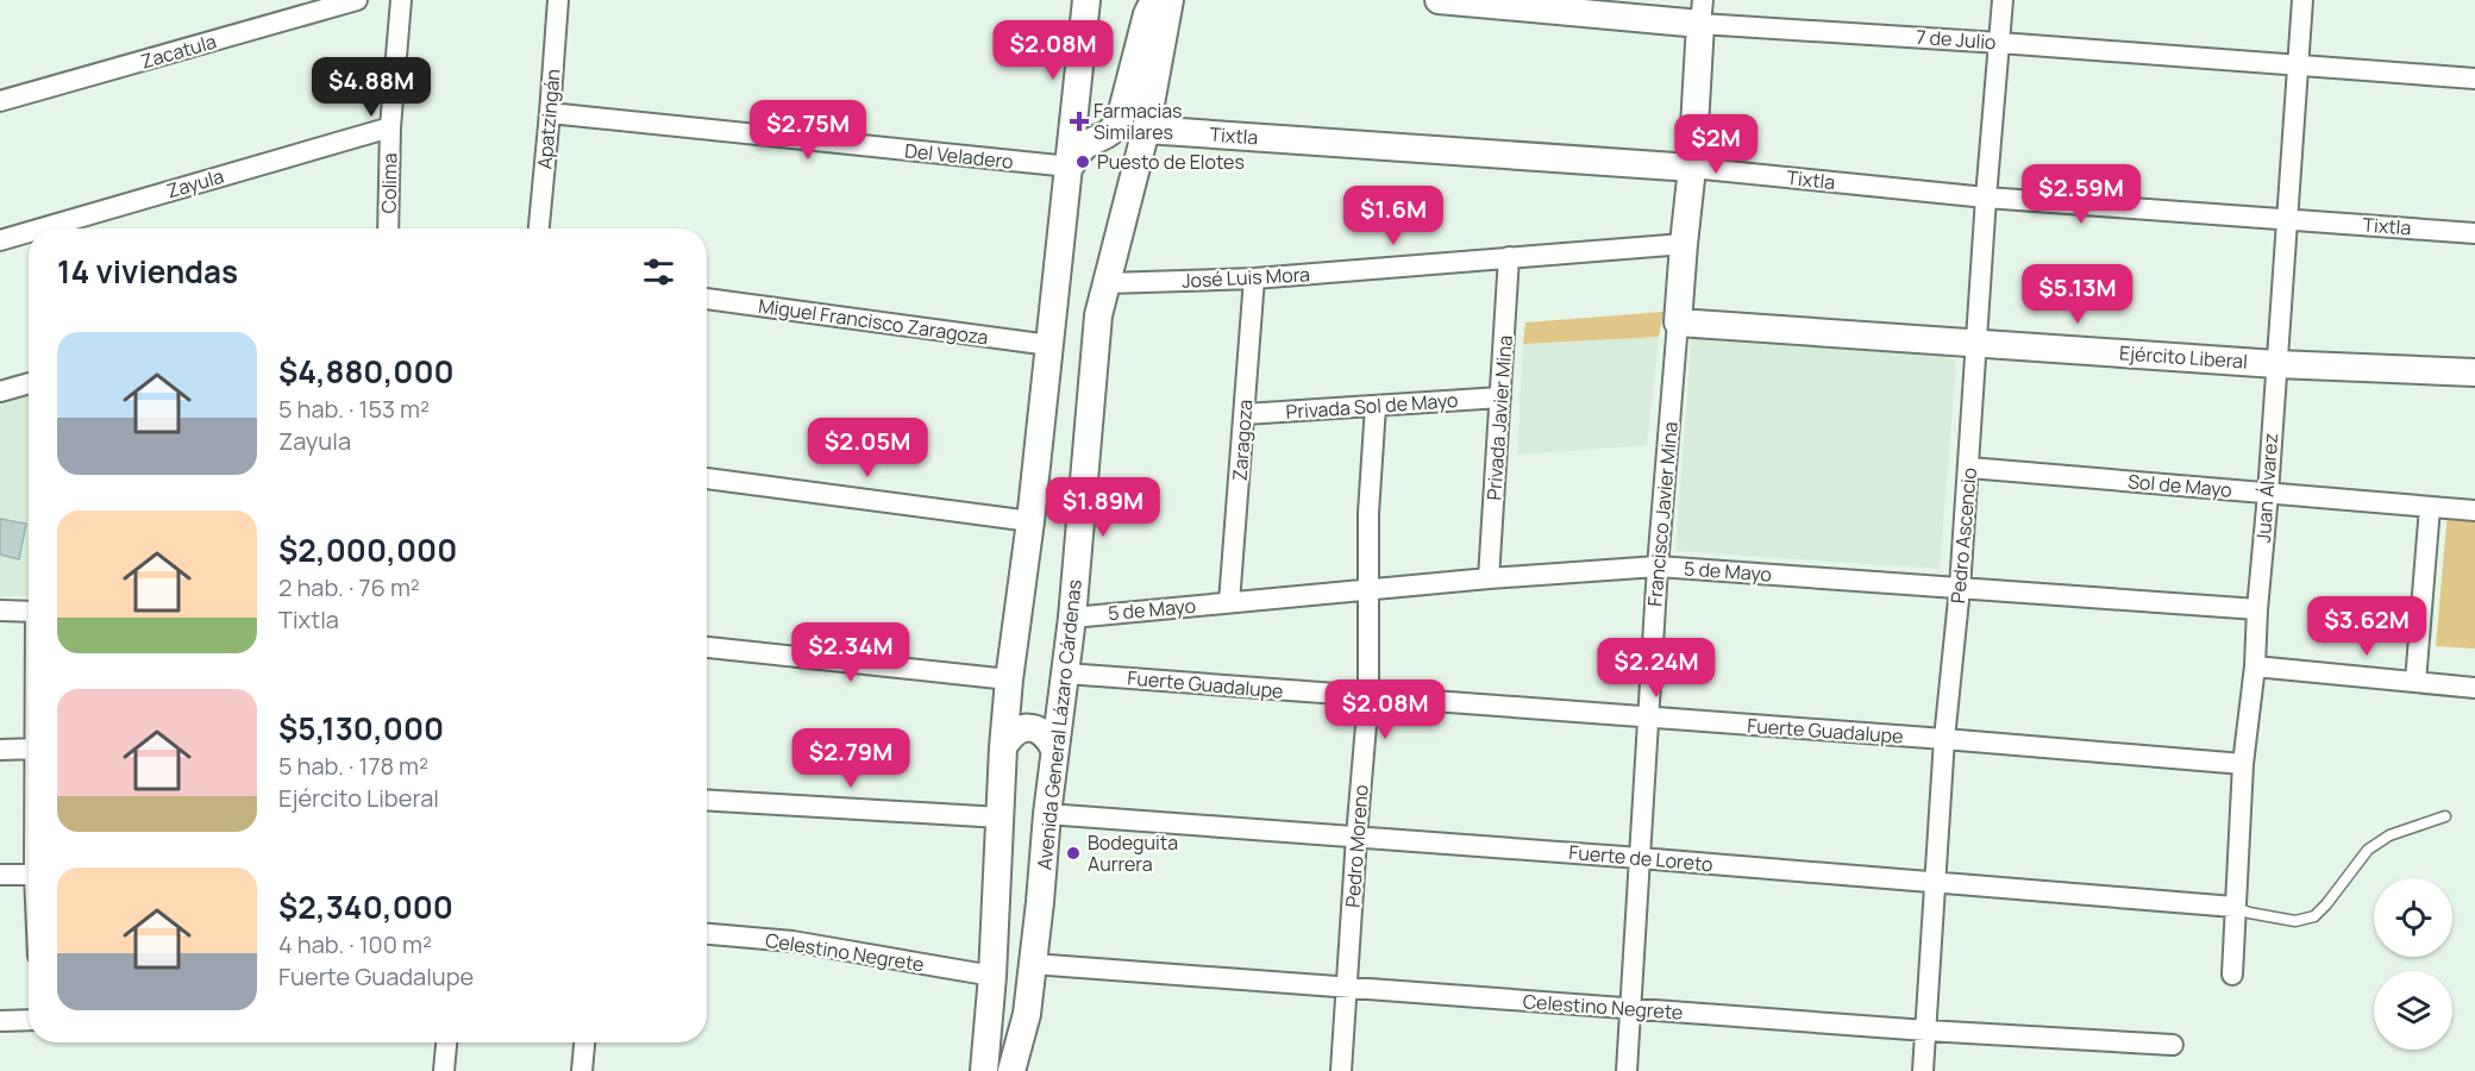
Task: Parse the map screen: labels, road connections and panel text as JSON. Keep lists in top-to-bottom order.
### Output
{
  "streets": {
    "street": [
      "7 de Julio",
      "Zacatula",
      "Apatzingán",
      "Tixtla",
      "Del Veladero",
      "Zayula",
      "Colima",
      "José Luis Mora",
      "Miguel Francisco Zaragoza",
      "Ejército Liberal",
      "Privada Sol de Mayo",
      "Privada Javier Mina",
      "Zaragoza",
      "Sol de Mayo",
      "Juan Álvarez",
      "Francisco Javier Mina",
      "Pedro Ascencio",
      "5 de Mayo",
      "Fuerte Guadalupe",
      "Avenida General Lázaro Cárdenas",
      "Pedro Moreno",
      "Fuerte de Loreto",
      "Celestino Negrete"
    ]
  },
  "crossings": [
    ["7 de Julio", "Juan Álvarez"],
    ["7 de Julio", "Francisco Javier Mina"],
    ["7 de Julio", "Pedro Ascencio"],
    ["Apatzingán", "Del Veladero"],
    ["Tixtla", "Juan Álvarez"],
    ["Tixtla", "Francisco Javier Mina"],
    ["Tixtla", "Pedro Ascencio"],
    ["Tixtla", "Avenida General Lázaro Cárdenas"],
    ["Zayula", "Colima"],
    ["José Luis Mora", "Privada Javier Mina"],
    ["José Luis Mora", "Zaragoza"],
    ["José Luis Mora", "Francisco Javier Mina"],
    ["José Luis Mora", "Avenida General Lázaro Cárdenas"],
    ["Ejército Liberal", "Juan Álvarez"],
    ["Ejército Liberal", "Francisco Javier Mina"],
    ["Ejército Liberal", "Pedro Ascencio"],
    ["Privada Sol de Mayo", "Privada Javier Mina"],
    ["Privada Sol de Mayo", "Zaragoza"],
    ["Privada Sol de Mayo", "Pedro Moreno"],
    ["Privada Javier Mina", "5 de Mayo"],
    ["Zaragoza", "5 de Mayo"],
    ["Sol de Mayo", "Juan Álvarez"],
    ["Sol de Mayo", "Pedro Ascencio"],
    ["Juan Álvarez", "5 de Mayo"],
    ["Juan Álvarez", "Fuerte Guadalupe"],
    ["Juan Álvarez", "Fuerte de Loreto"],
    ["Francisco Javier Mina", "5 de Mayo"],
    ["Francisco Javier Mina", "Fuerte Guadalupe"],
    ["Francisco Javier Mina", "Fuerte de Loreto"],
    ["Francisco Javier Mina", "Celestino Negrete"],
    ["Pedro Ascencio", "5 de Mayo"],
    ["Pedro Ascencio", "Fuerte Guadalupe"],
    ["Pedro Ascencio", "Fuerte de Loreto"],
    ["Pedro Ascencio", "Celestino Negrete"],
    ["5 de Mayo", "Avenida General Lázaro Cárdenas"],
    ["5 de Mayo", "Pedro Moreno"],
    ["Fuerte Guadalupe", "Avenida General Lázaro Cárdenas"],
    ["Fuerte Guadalupe", "Pedro Moreno"],
    ["Avenida General Lázaro Cárdenas", "Fuerte de Loreto"],
    ["Avenida General Lázaro Cárdenas", "Celestino Negrete"],
    ["Pedro Moreno", "Fuerte de Loreto"],
    ["Pedro Moreno", "Celestino Negrete"]
  ],
  "places": {
    "health": ["Farmacias Similares"],
    "other": ["Puesto de Elotes", "Bodeguita Aurrera"]
  },
  "page": {
    "price": [
      "$2.08M",
      "$4.88M",
      "$2.75M",
      "$2M",
      "$2.59M",
      "$1.6M",
      "$5.13M",
      "$2.05M",
      "$1.89M",
      "$3.62M",
      "$2.34M",
      "$2.24M",
      "$2.08M",
      "$2.79M"
    ],
    "heading": "14 viviendas",
    "list": [
      {
        "name": "$4,880,000",
        "note": "5 hab. · 153 m² · Zayula"
      },
      {
        "name": "$2,000,000",
        "note": "2 hab. · 76 m² · Tixtla"
      },
      {
        "name": "$5,130,000",
        "note": "5 hab. · 178 m² · Ejército Liberal"
      },
      {
        "name": "$2,340,000",
        "note": "4 hab. · 100 m² · Fuerte Guadalupe"
      }
    ]
  }
}
